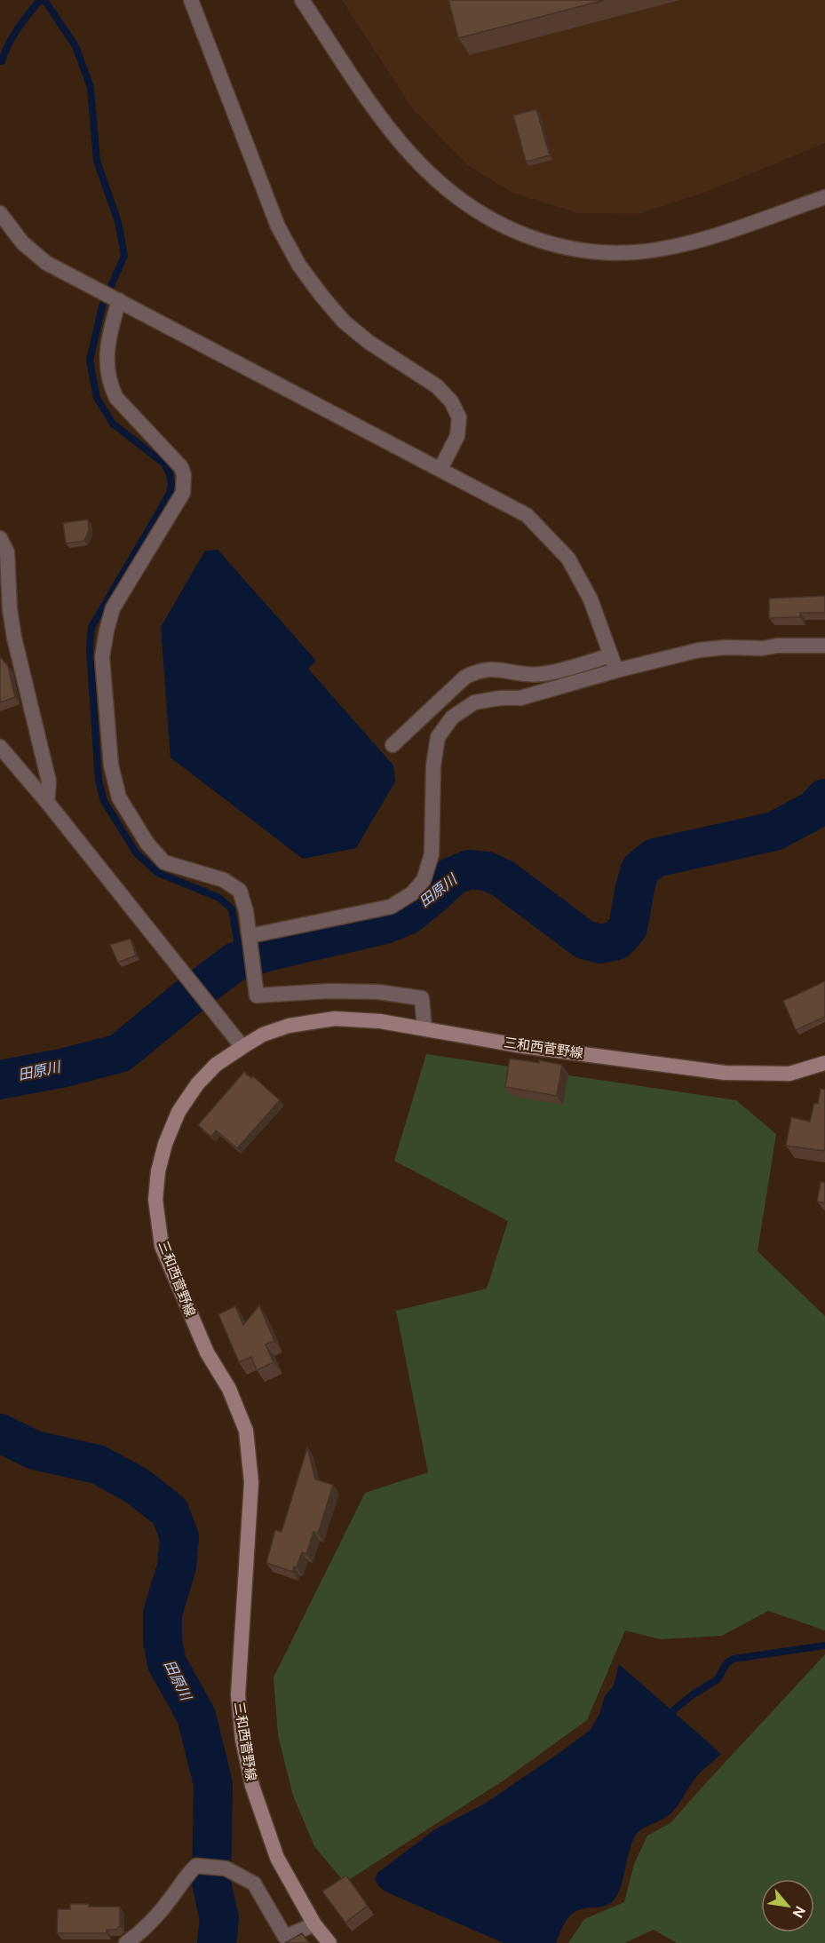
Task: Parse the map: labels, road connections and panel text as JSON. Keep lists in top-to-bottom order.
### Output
{
  "streets": {
    "main road": ["三和西菅野線"]
  },
  "water": ["田原川"],
  "north": "bottom right"
}
